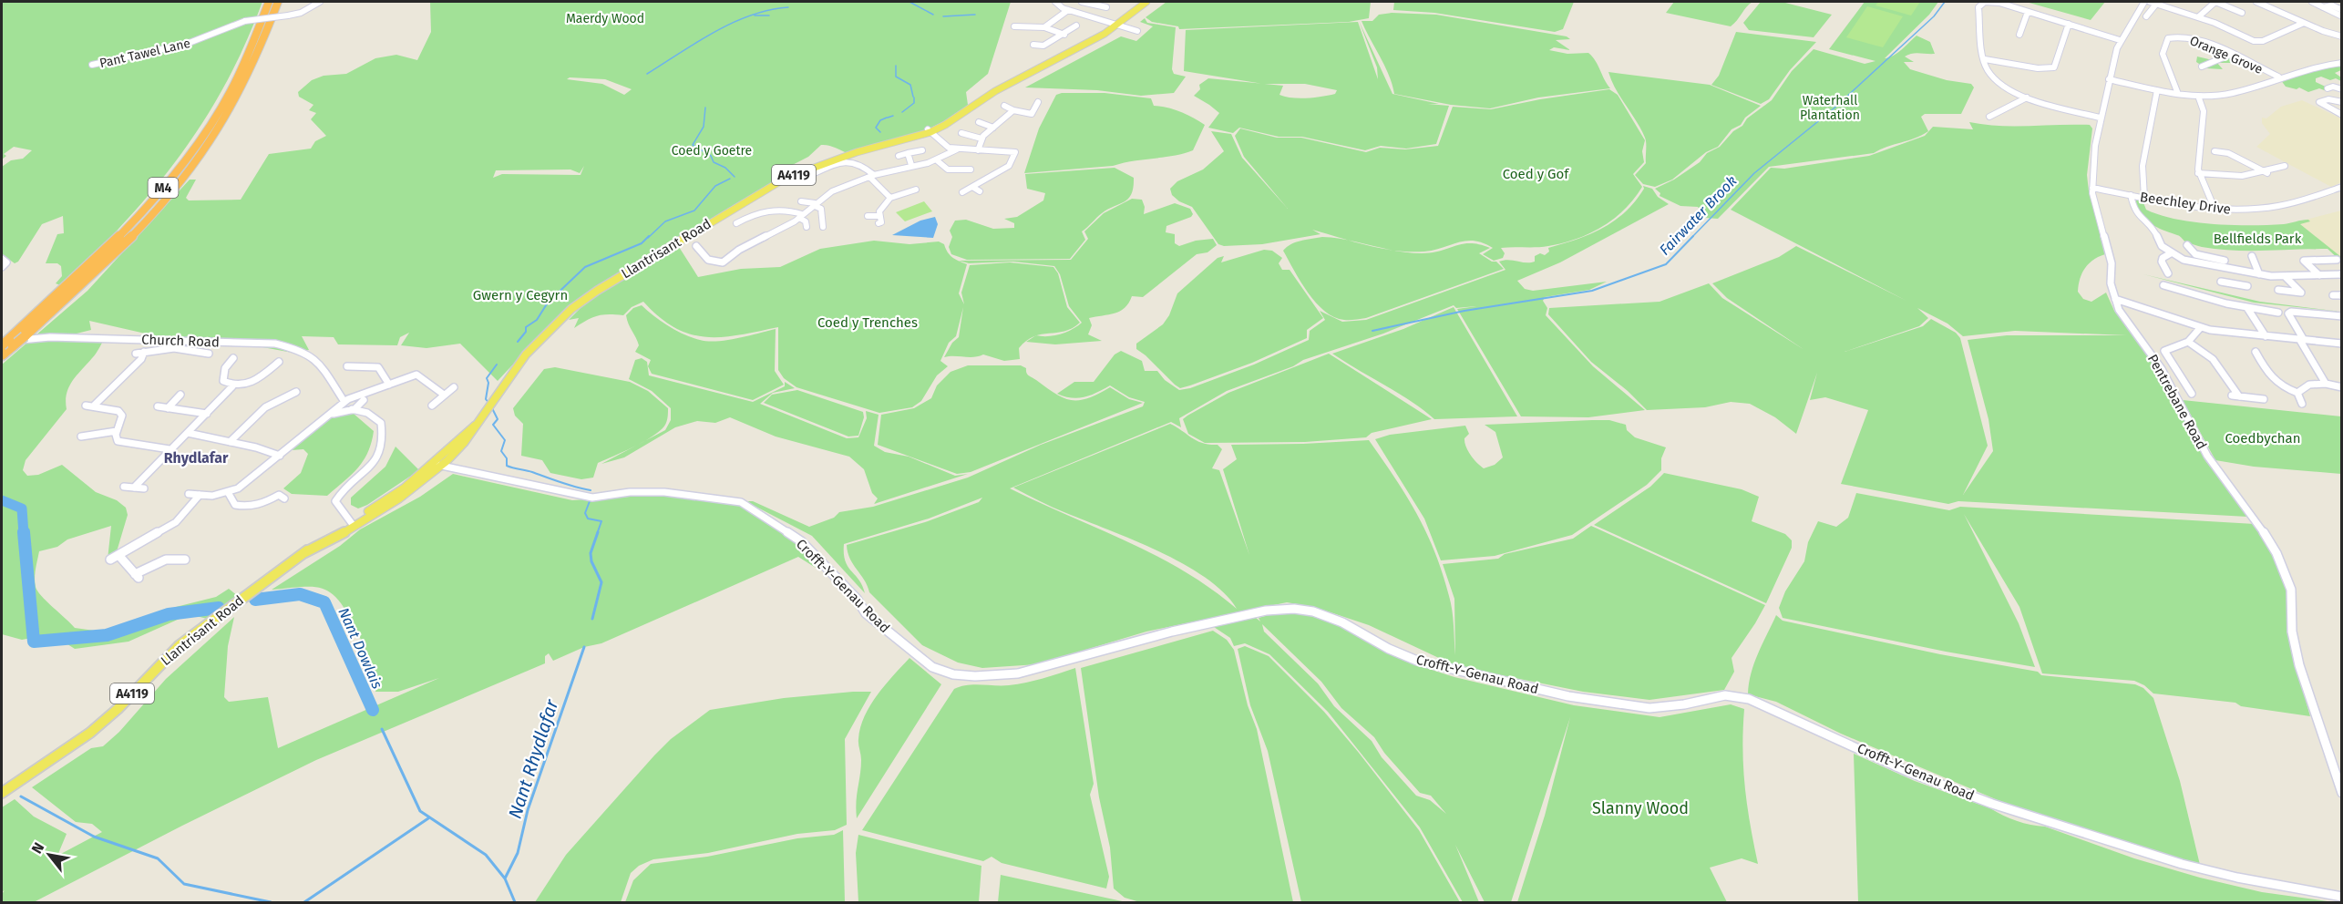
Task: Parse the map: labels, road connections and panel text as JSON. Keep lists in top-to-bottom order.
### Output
{
  "streets": {
    "highway": ["M4"],
    "main road": ["A4119", "Llantrisant Road"],
    "street": [
      "Pant Tawel Lane",
      "Orange Grove",
      "Beechley Drive",
      "Church Road",
      "Pentrebane Road",
      "Crofft-Y-Genau Road"
    ]
  },
  "crossings": [
    ["M4", "Church Road"],
    ["Beechley Drive", "Pentrebane Road"],
    ["Llantrisant Road", "Crofft-Y-Genau Road"]
  ],
  "districts": ["Rhydlafar"],
  "water": ["Fairwater Brook", "Nant Dowlais", "Nant Rhydlafar"],
  "parks": [
    "Maerdy Wood",
    "Waterhall Plantation",
    "Coed y Goetre",
    "Coed y Gof",
    "Bellfields Park",
    "Gwern y Cegyrn",
    "Coed y Trenches",
    "Coedbychan",
    "Slanny Wood"
  ],
  "north": "top left"
}
